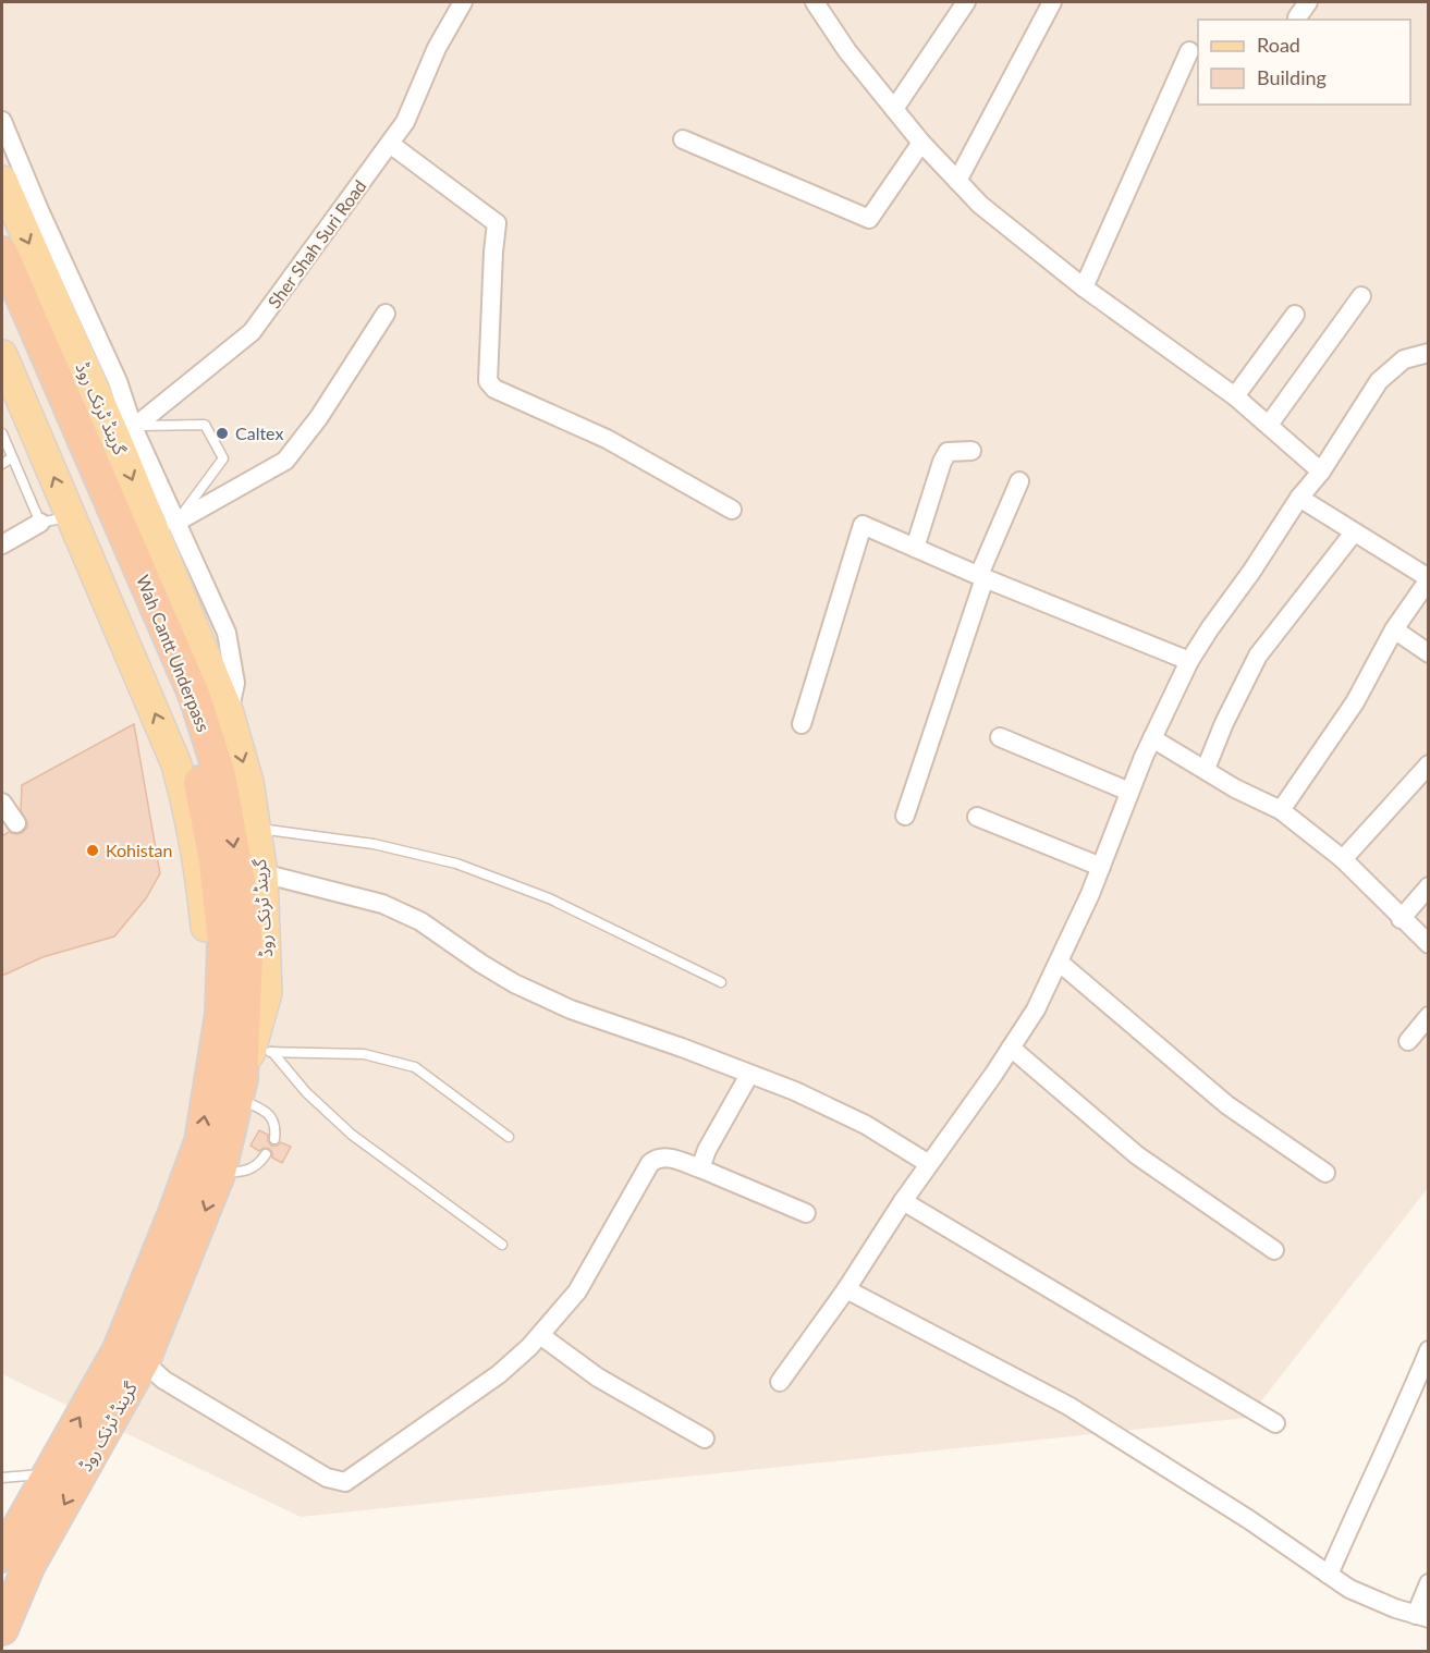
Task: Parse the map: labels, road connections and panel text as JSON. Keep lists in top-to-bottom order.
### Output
{
  "streets": {
    "highway": ["گرینڈ ٹرنک روڈ", "Wah Cantt Underpass"],
    "street": ["Sher Shah Suri Road"]
  },
  "crossings": [
    ["Sher Shah Suri Road", "گرینڈ ٹرنک روڈ"],
    ["گرینڈ ٹرنک روڈ", "Wah Cantt Underpass"]
  ],
  "places": ["Caltex", "Kohistan"],
  "legend": ["Road", "Building"]
}
